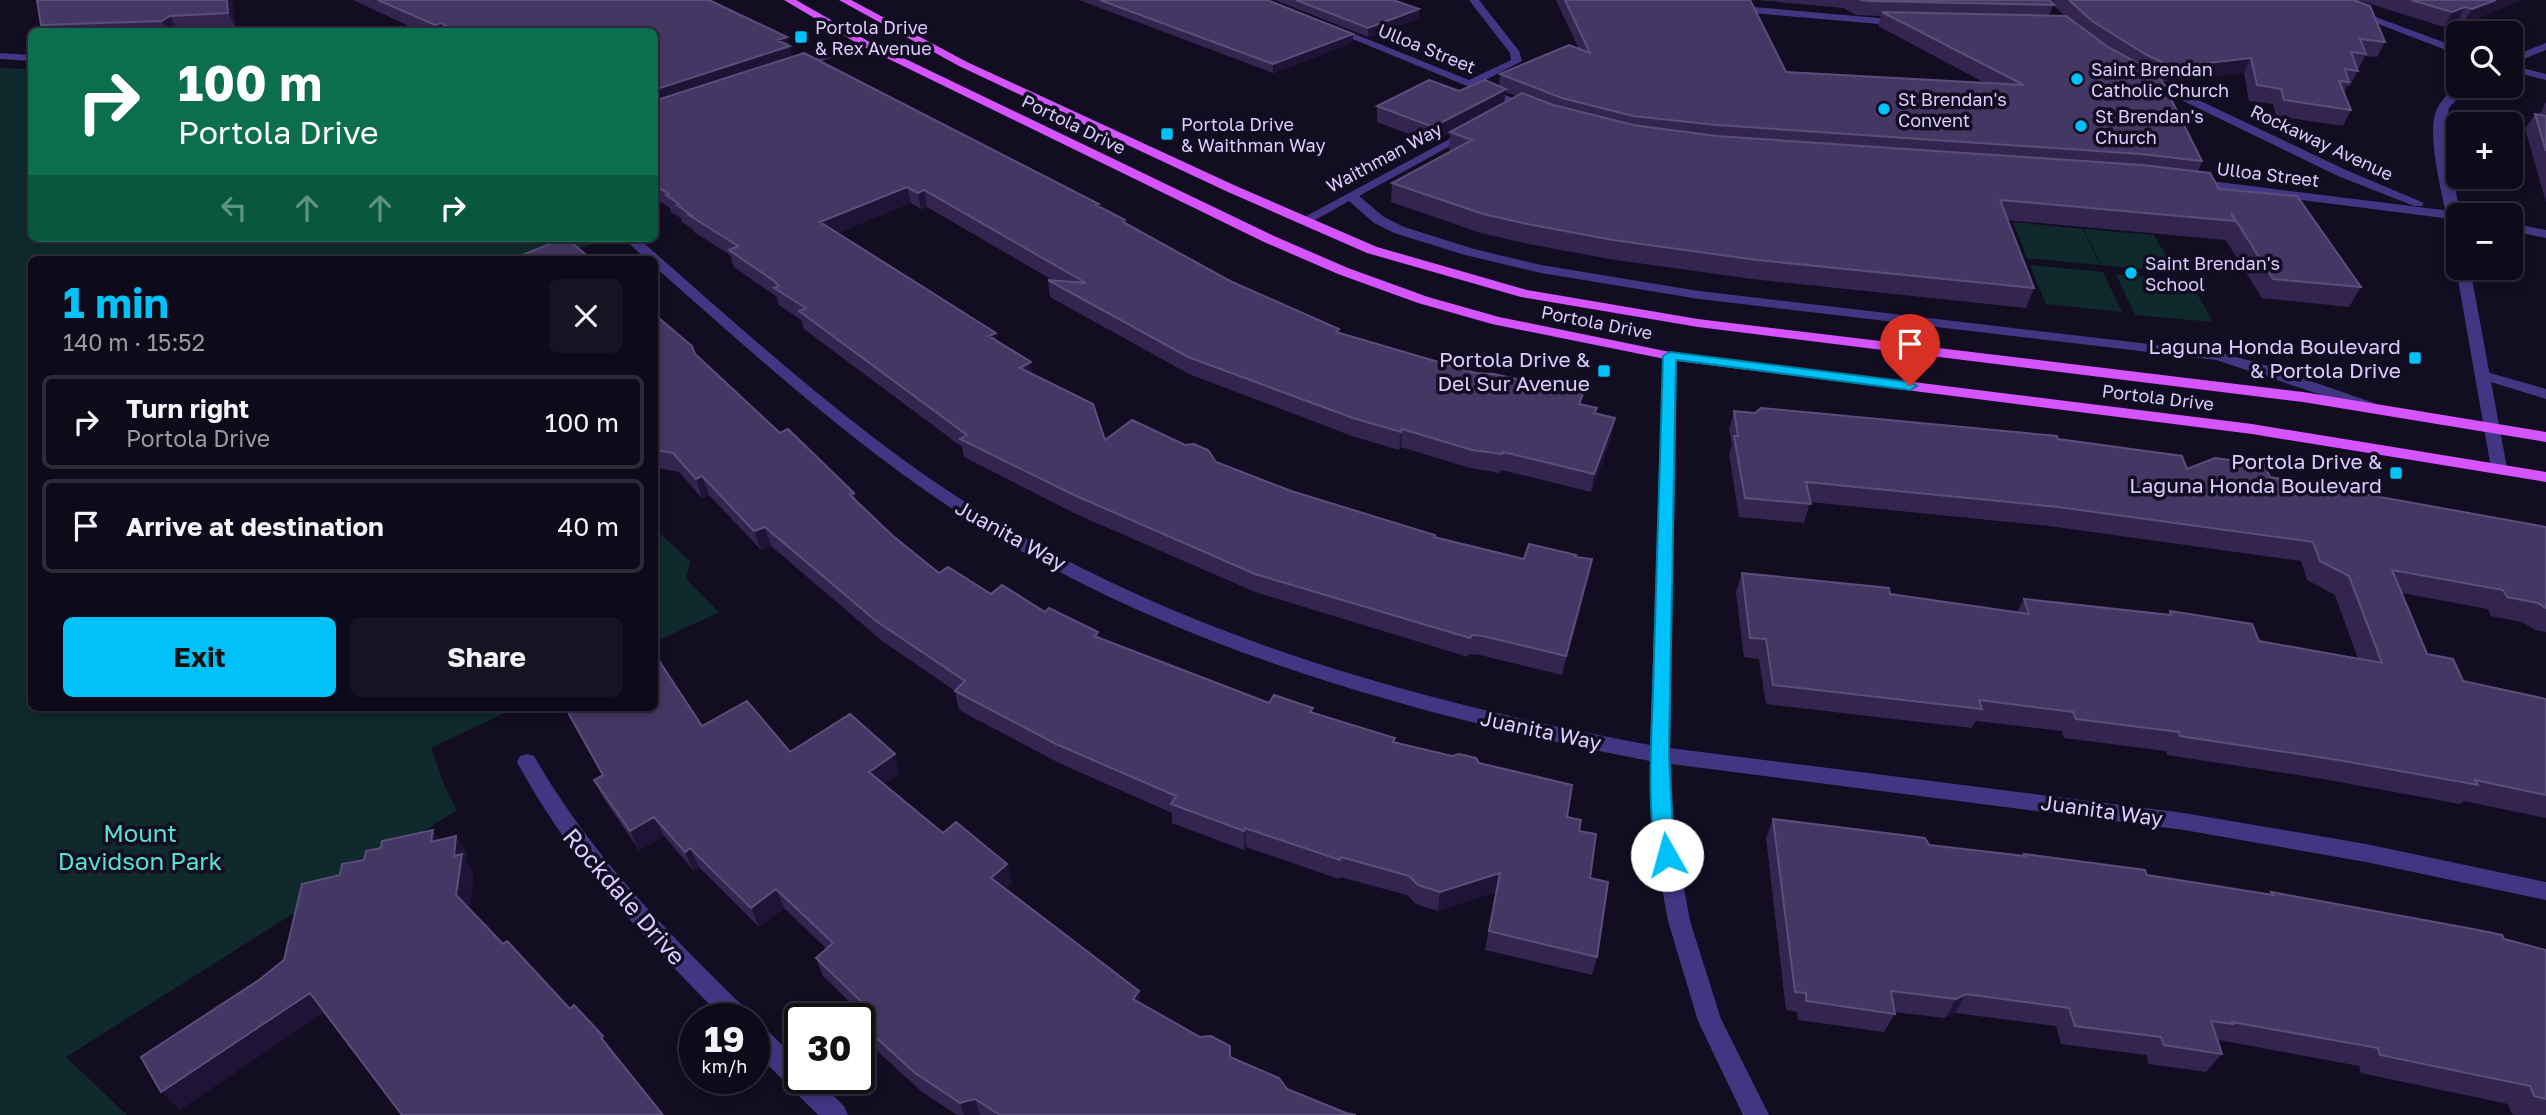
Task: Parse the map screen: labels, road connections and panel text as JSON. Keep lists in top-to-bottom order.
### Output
{
  "streets": {
    "main road": ["Portola Drive"],
    "street": [
      "Ulloa Street",
      "Rockaway Avenue",
      "Waithman Way",
      "Juanita Way",
      "Rockdale Drive"
    ]
  },
  "crossings": [
    ["Portola Drive", "Waithman Way"]
  ],
  "parks": ["Mount Davidson Park"],
  "places": {
    "transit": [
      "Portola Drive & Rex Avenue",
      "Portola Drive & Waithman Way",
      "Laguna Honda Boulevard & Portola Drive",
      "Portola Drive & Del Sur Avenue",
      "Portola Drive & Laguna Honda Boulevard"
    ],
    "other": [
      "Saint Brendan Catholic Church",
      "St Brendan's Convent",
      "St Brendan's Church",
      "Saint Brendan's School"
    ]
  },
  "page": {
    "map_buttons": ["+", "−"],
    "turn": ["100 m", "Portola Drive"],
    "heading": ["1 min", "140 m · 15:52"],
    "list": [
      {
        "name": "Turn right",
        "note": "Portola Drive",
        "value": "100 m"
      },
      {
        "name": "Arrive at destination",
        "value": "40 m"
      }
    ],
    "buttons": ["Exit", "Share"],
    "speed": "19 km/h",
    "limit": "30"
  }
}
